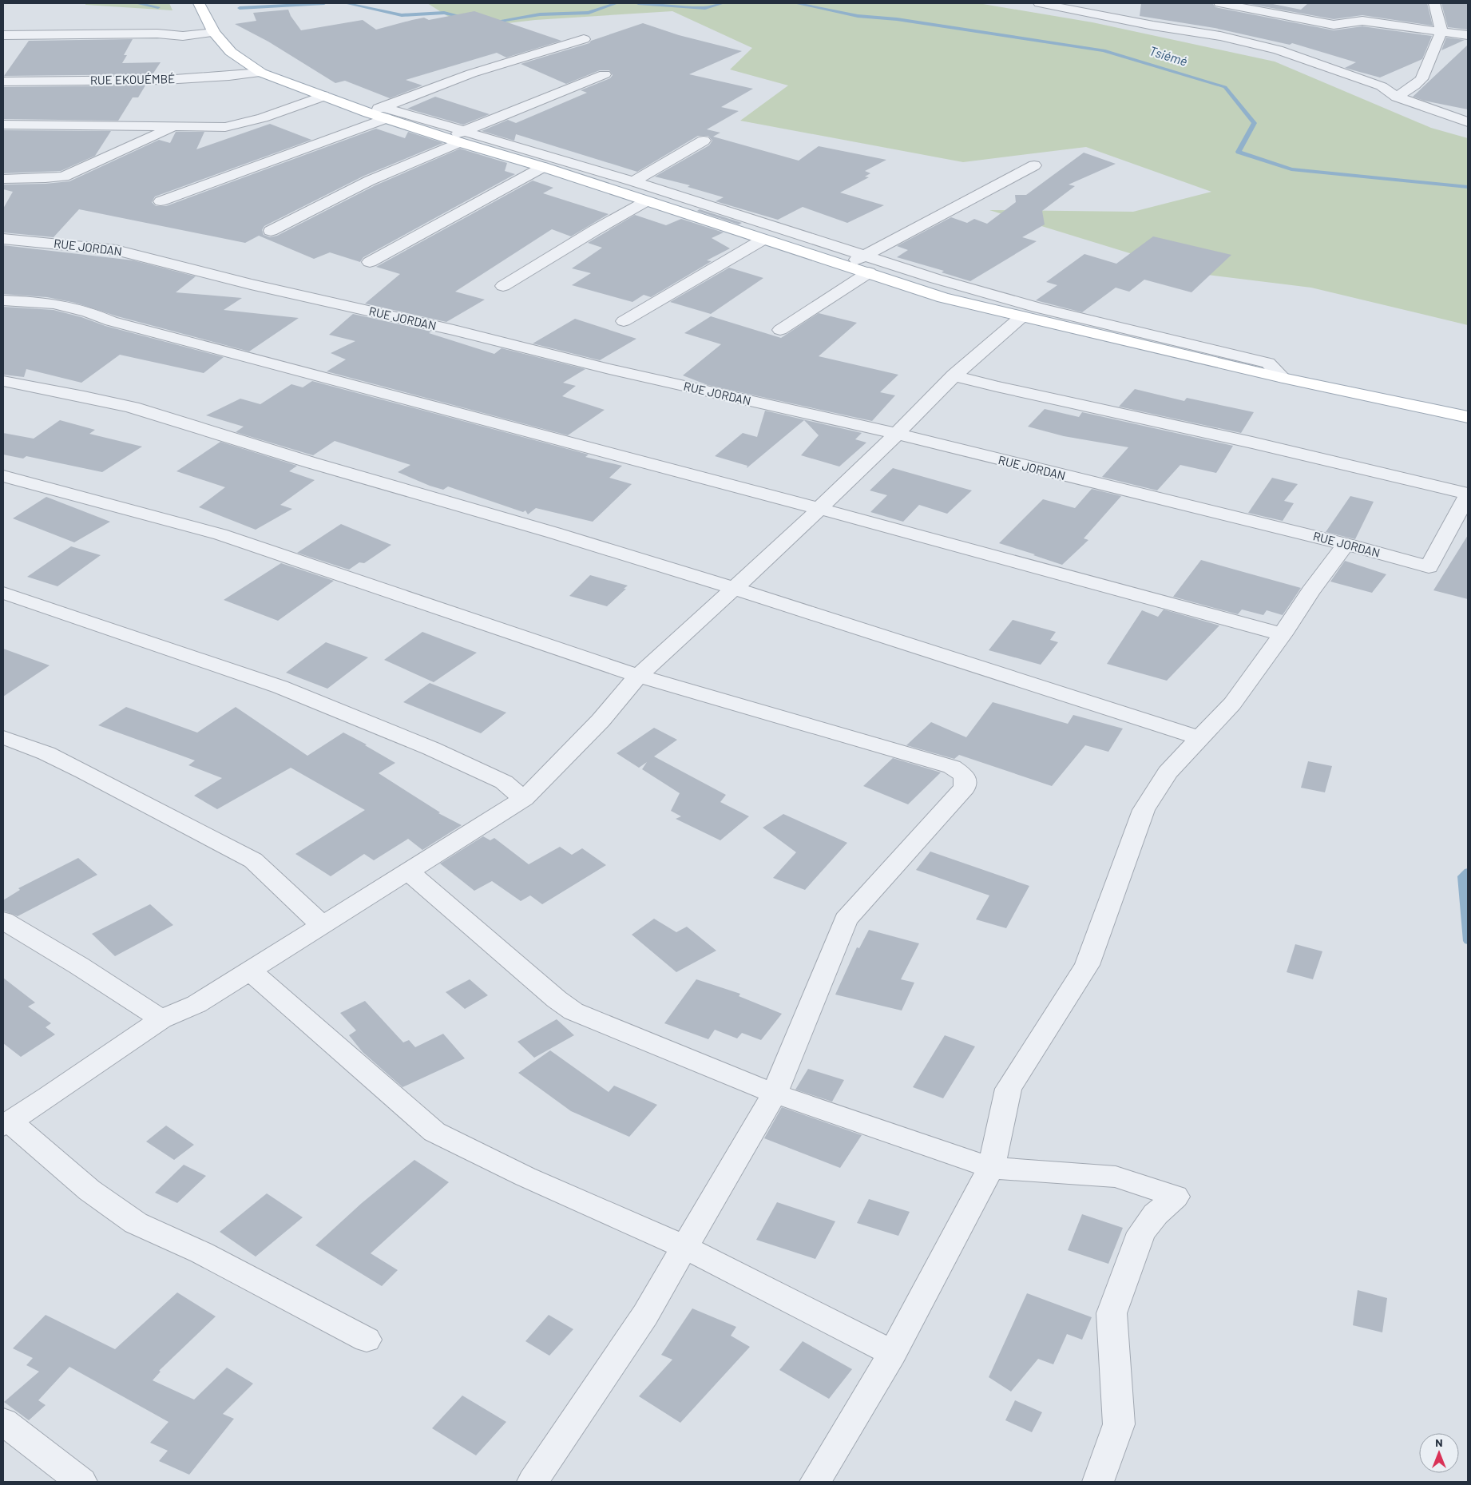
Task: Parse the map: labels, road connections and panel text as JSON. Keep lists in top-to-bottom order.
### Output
{
  "streets": {
    "street": ["RUE EKOUÉMBÉ", "RUE JORDAN"]
  },
  "water": ["Tsiémé"],
  "north": "top"
}
